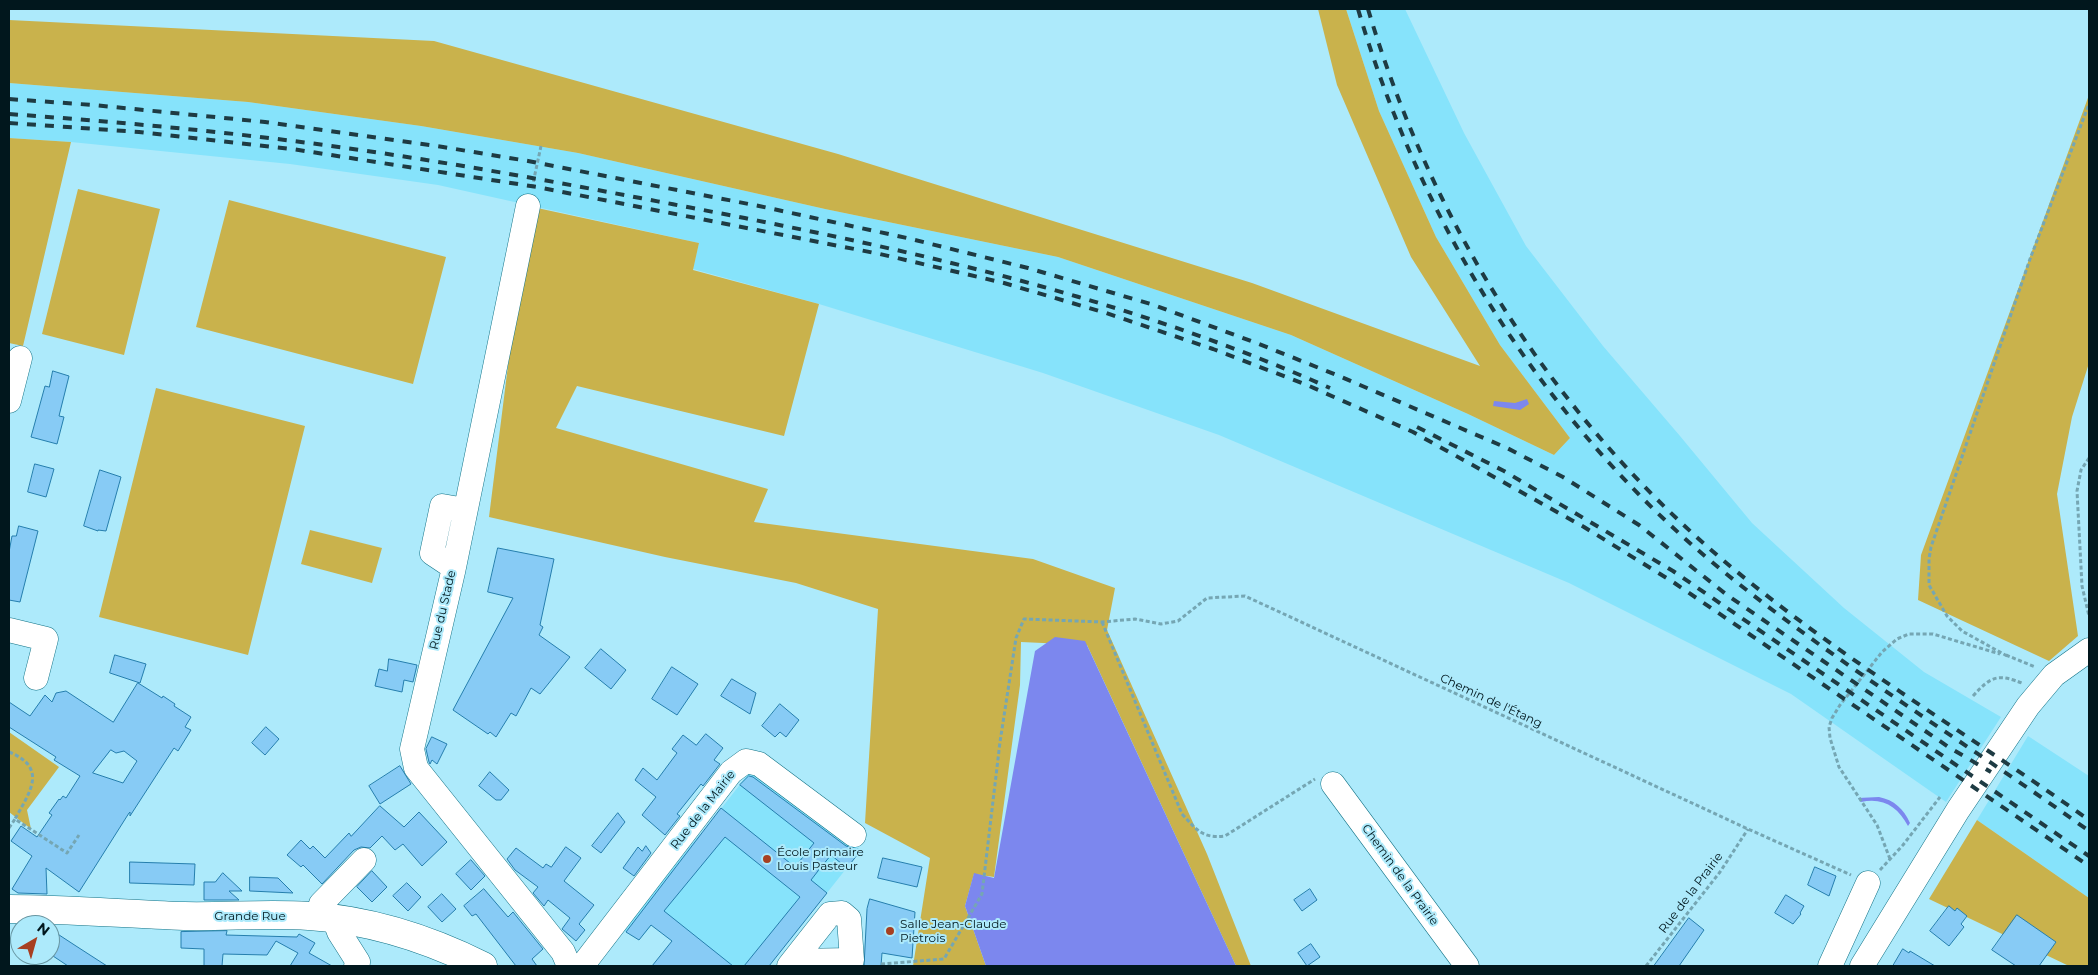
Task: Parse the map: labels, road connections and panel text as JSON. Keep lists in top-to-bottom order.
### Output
{
  "streets": {
    "main road": ["Grande Rue"],
    "street": ["Rue du Stade", "Rue de la Mairie", "Chemin de la Prairie"],
    "path": ["Chemin de l'Étang", "Rue de la Prairie"]
  },
  "crossings": [
    ["Chemin de l'Étang", "Rue de la Prairie"]
  ],
  "places": ["École primaire Louis Pasteur", "Salle Jean-Claude Pietrois"],
  "north": "top right"
}
